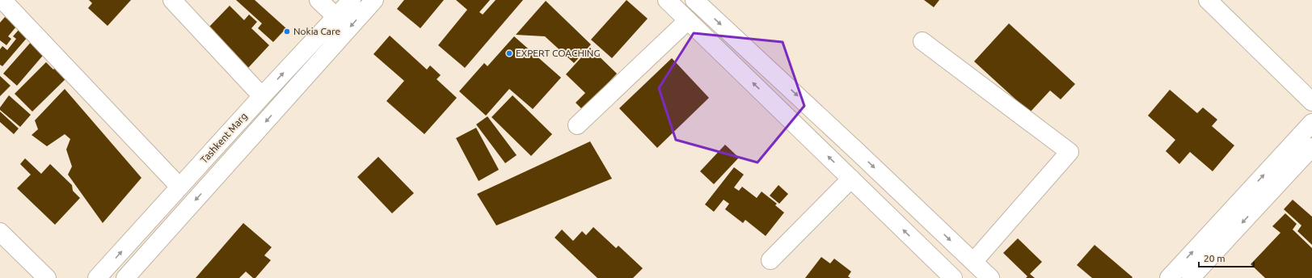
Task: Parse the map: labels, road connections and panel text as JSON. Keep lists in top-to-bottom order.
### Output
{
  "streets": {
    "street": ["Tashkent Marg"]
  },
  "places": ["Nokia Care", "EXPERT COACHING"],
  "scale_bar": "20 m"
}
